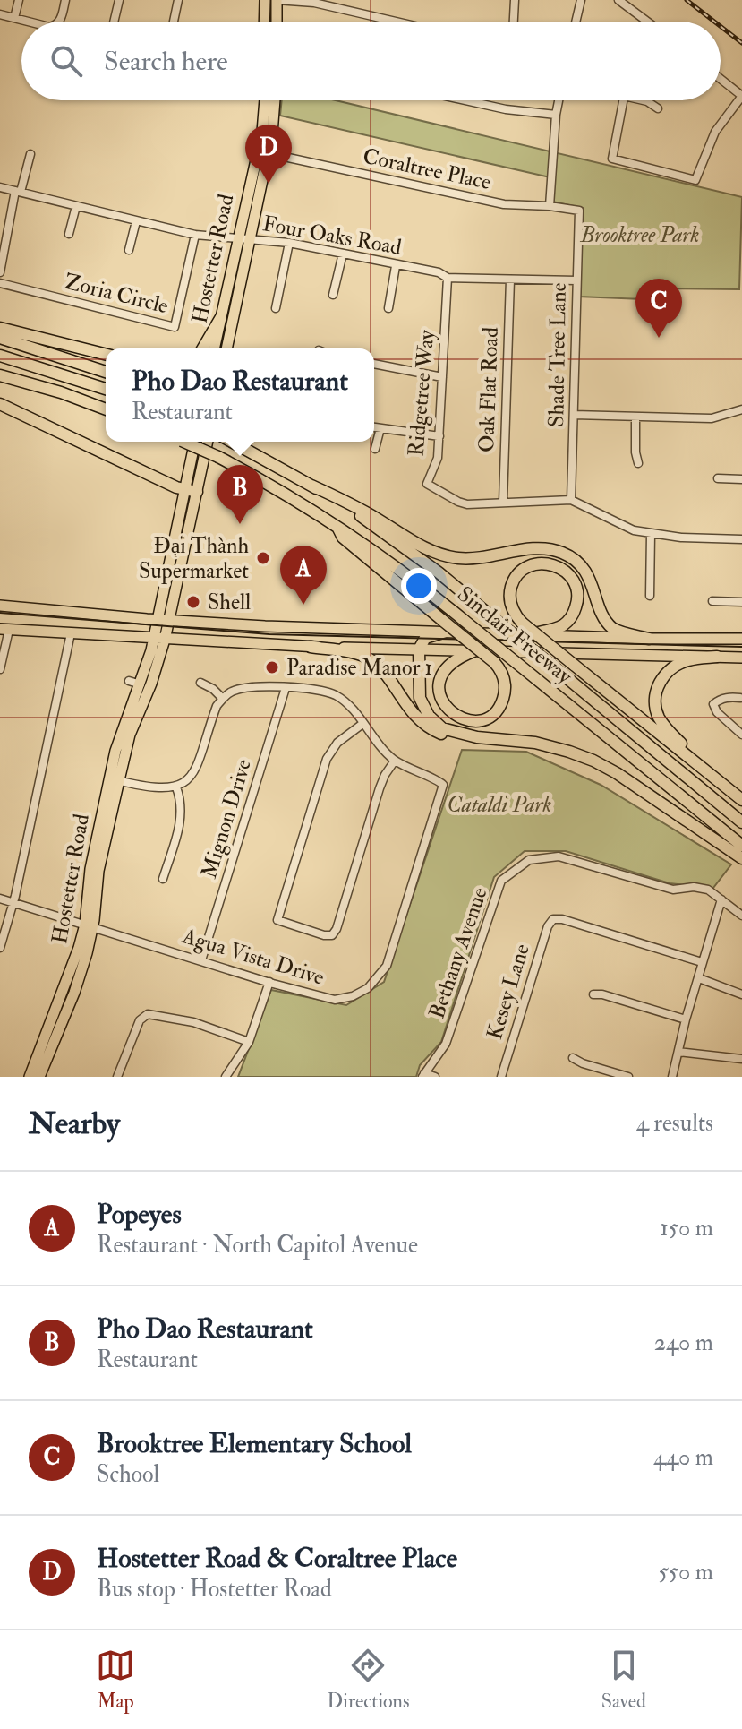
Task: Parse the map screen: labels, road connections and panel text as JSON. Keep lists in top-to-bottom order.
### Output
{
  "streets": {
    "highway": ["Sinclair Freeway"],
    "main road": ["Hostetter Road"],
    "street": [
      "Coraltree Place",
      "Four Oaks Road",
      "Zoria Circle",
      "Shade Tree Lane",
      "Oak Flat Road",
      "Ridgetree Way",
      "Mignon Drive",
      "Bethany Avenue",
      "Agua Vista Drive",
      "Kesey Lane"
    ]
  },
  "crossings": [
    ["Coraltree Place", "Hostetter Road"],
    ["Coraltree Place", "Shade Tree Lane"],
    ["Four Oaks Road", "Hostetter Road"],
    ["Four Oaks Road", "Zoria Circle"],
    ["Four Oaks Road", "Shade Tree Lane"],
    ["Four Oaks Road", "Oak Flat Road"],
    ["Four Oaks Road", "Ridgetree Way"],
    ["Hostetter Road", "Agua Vista Drive"],
    ["Shade Tree Lane", "Ridgetree Way"],
    ["Oak Flat Road", "Ridgetree Way"],
    ["Mignon Drive", "Agua Vista Drive"]
  ],
  "parks": ["Brooktree Park", "Cataldi Park"],
  "places": ["Đại Thành Supermarket", "Shell", "Paradise Manor 1"],
  "page": {
    "search": "Search here",
    "pins": [
      "D",
      "C",
      "B",
      "A"
    ],
    "popup": ["Pho Dao Restaurant", "Restaurant"],
    "heading": ["Nearby", "4 results"],
    "list": [
      {
        "mark": "A",
        "name": "Popeyes",
        "note": "Restaurant · North Capitol Avenue",
        "value": "150 m"
      },
      {
        "mark": "B",
        "name": "Pho Dao Restaurant",
        "note": "Restaurant",
        "value": "240 m"
      },
      {
        "mark": "C",
        "name": "Brooktree Elementary School",
        "note": "School",
        "value": "440 m"
      },
      {
        "mark": "D",
        "name": "Hostetter Road & Coraltree Place",
        "note": "Bus stop · Hostetter Road",
        "value": "550 m"
      }
    ],
    "nav": ["Map", "Directions", "Saved"]
  }
}
